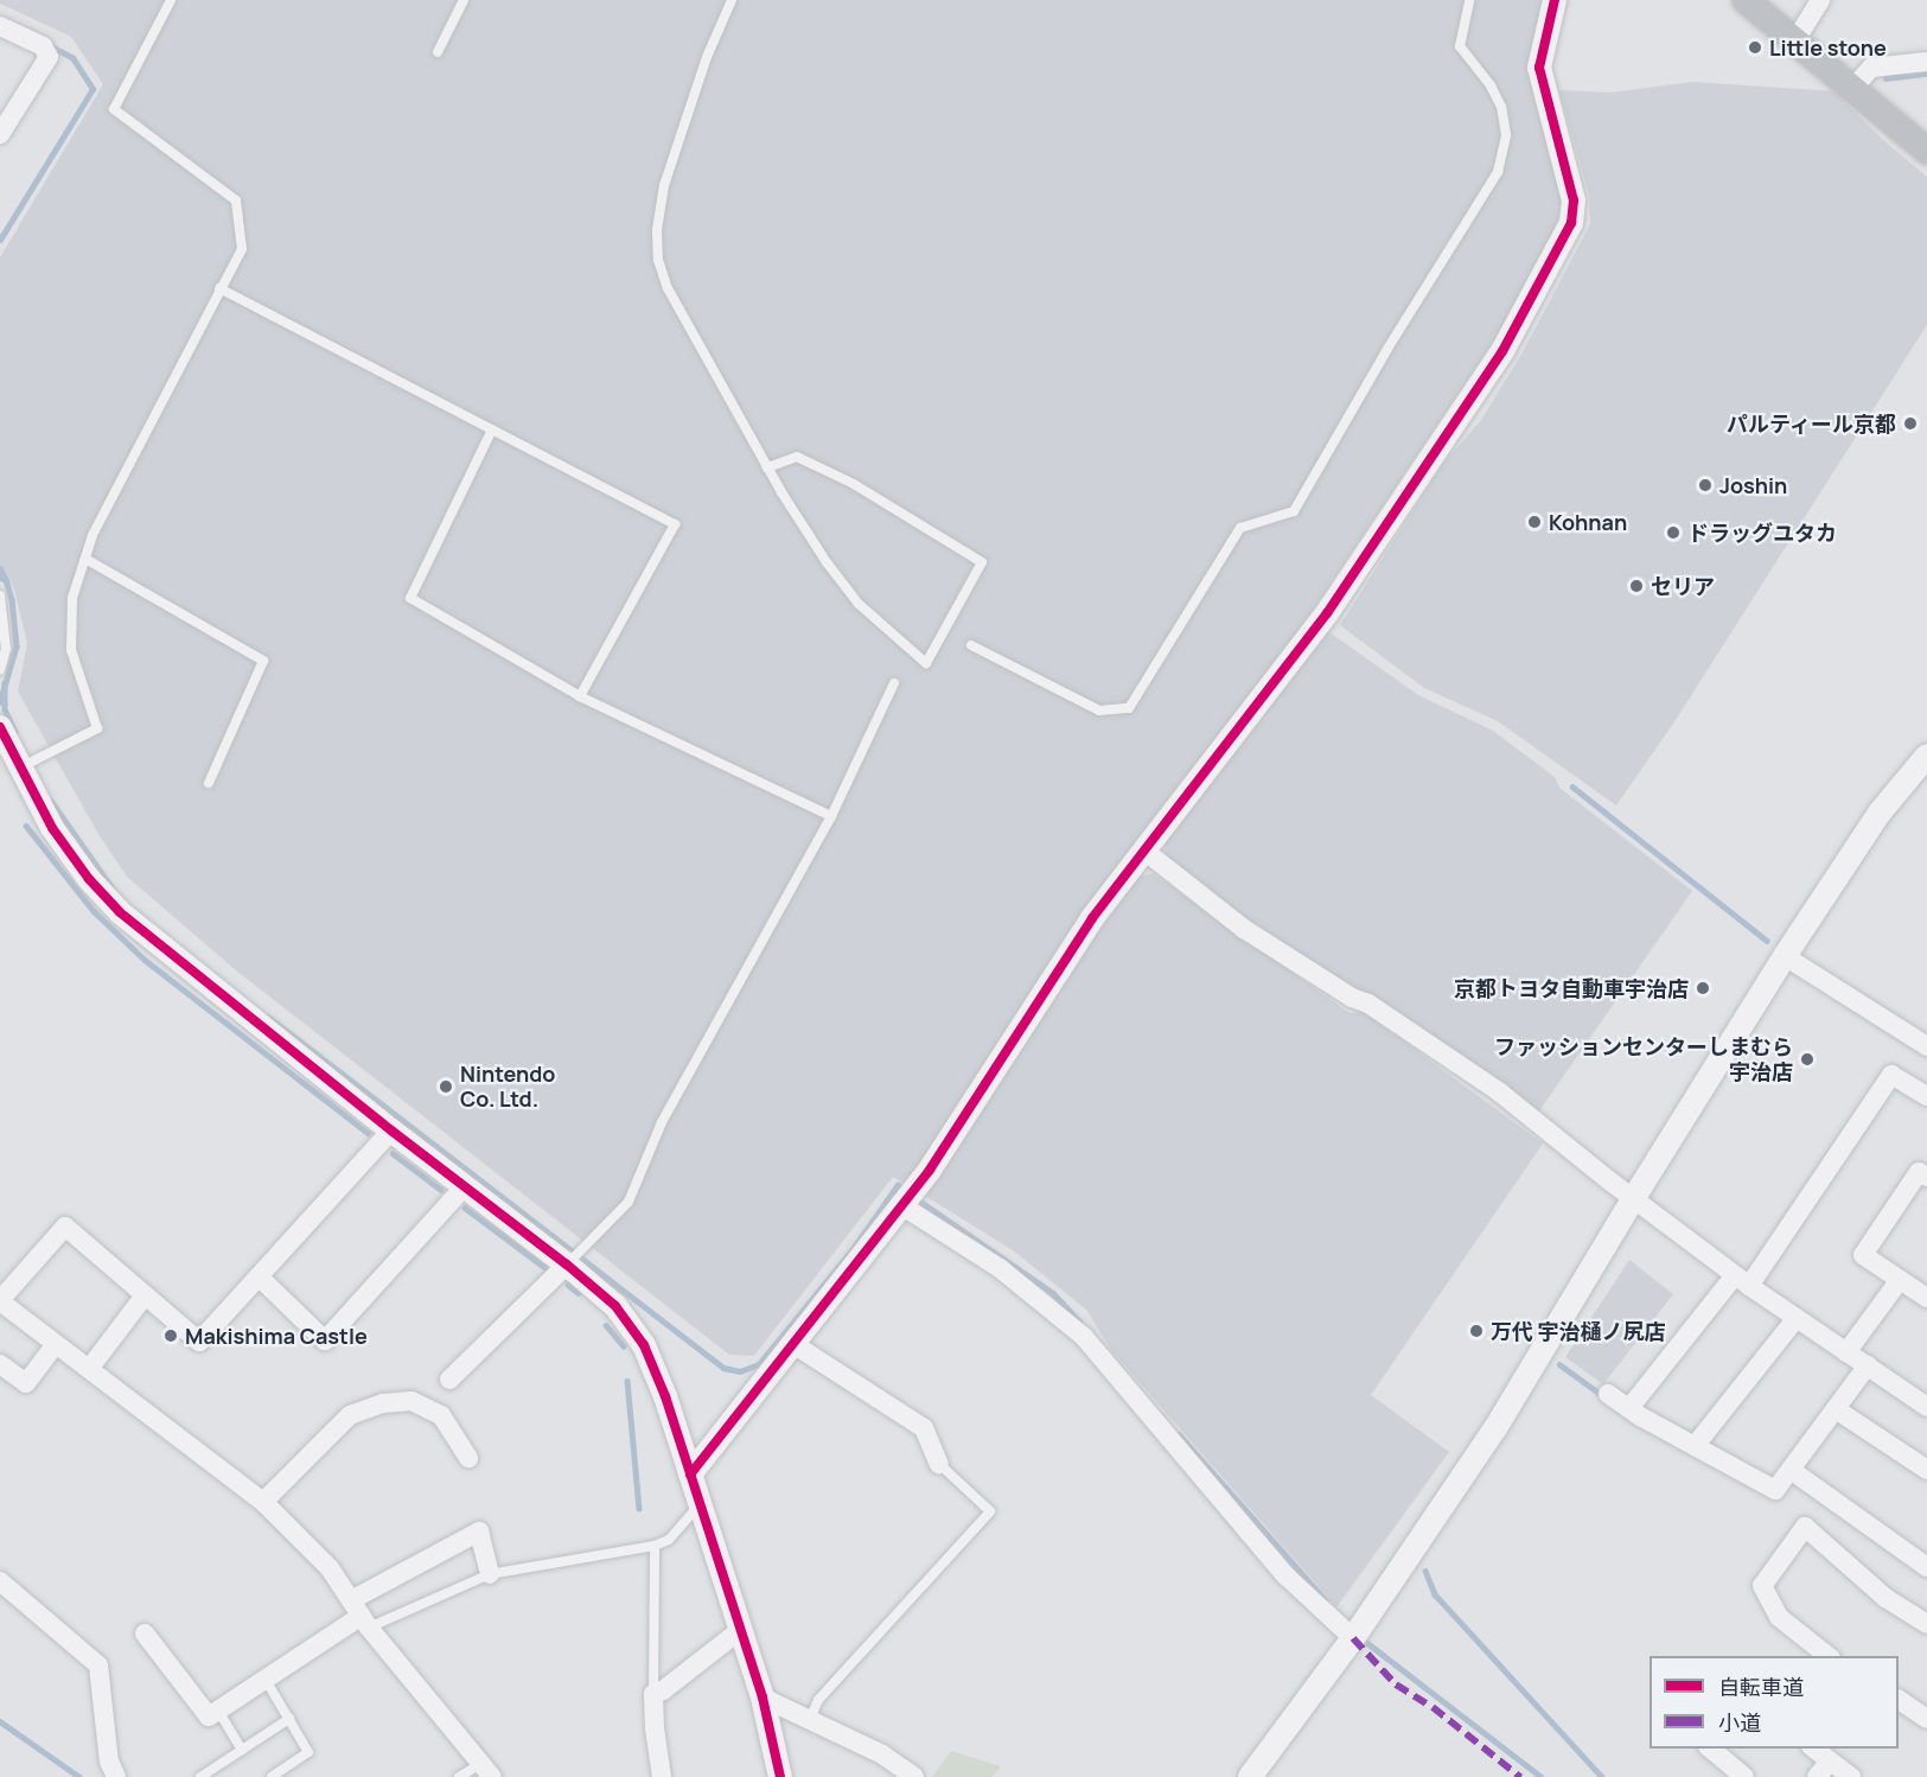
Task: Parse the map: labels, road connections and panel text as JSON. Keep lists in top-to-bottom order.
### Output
{
  "places": [
    "Little stone",
    "パルティール京都",
    "Joshin",
    "Kohnan",
    "ドラッグユタカ",
    "セリア",
    "京都トヨタ自動車宇治店",
    "ファッションセンターしまむら 宇治店",
    "Nintendo Co. Ltd.",
    "万代 宇治樋ノ尻店",
    "Makishima Castle"
  ],
  "legend": ["自転車道", "小道"]
}
